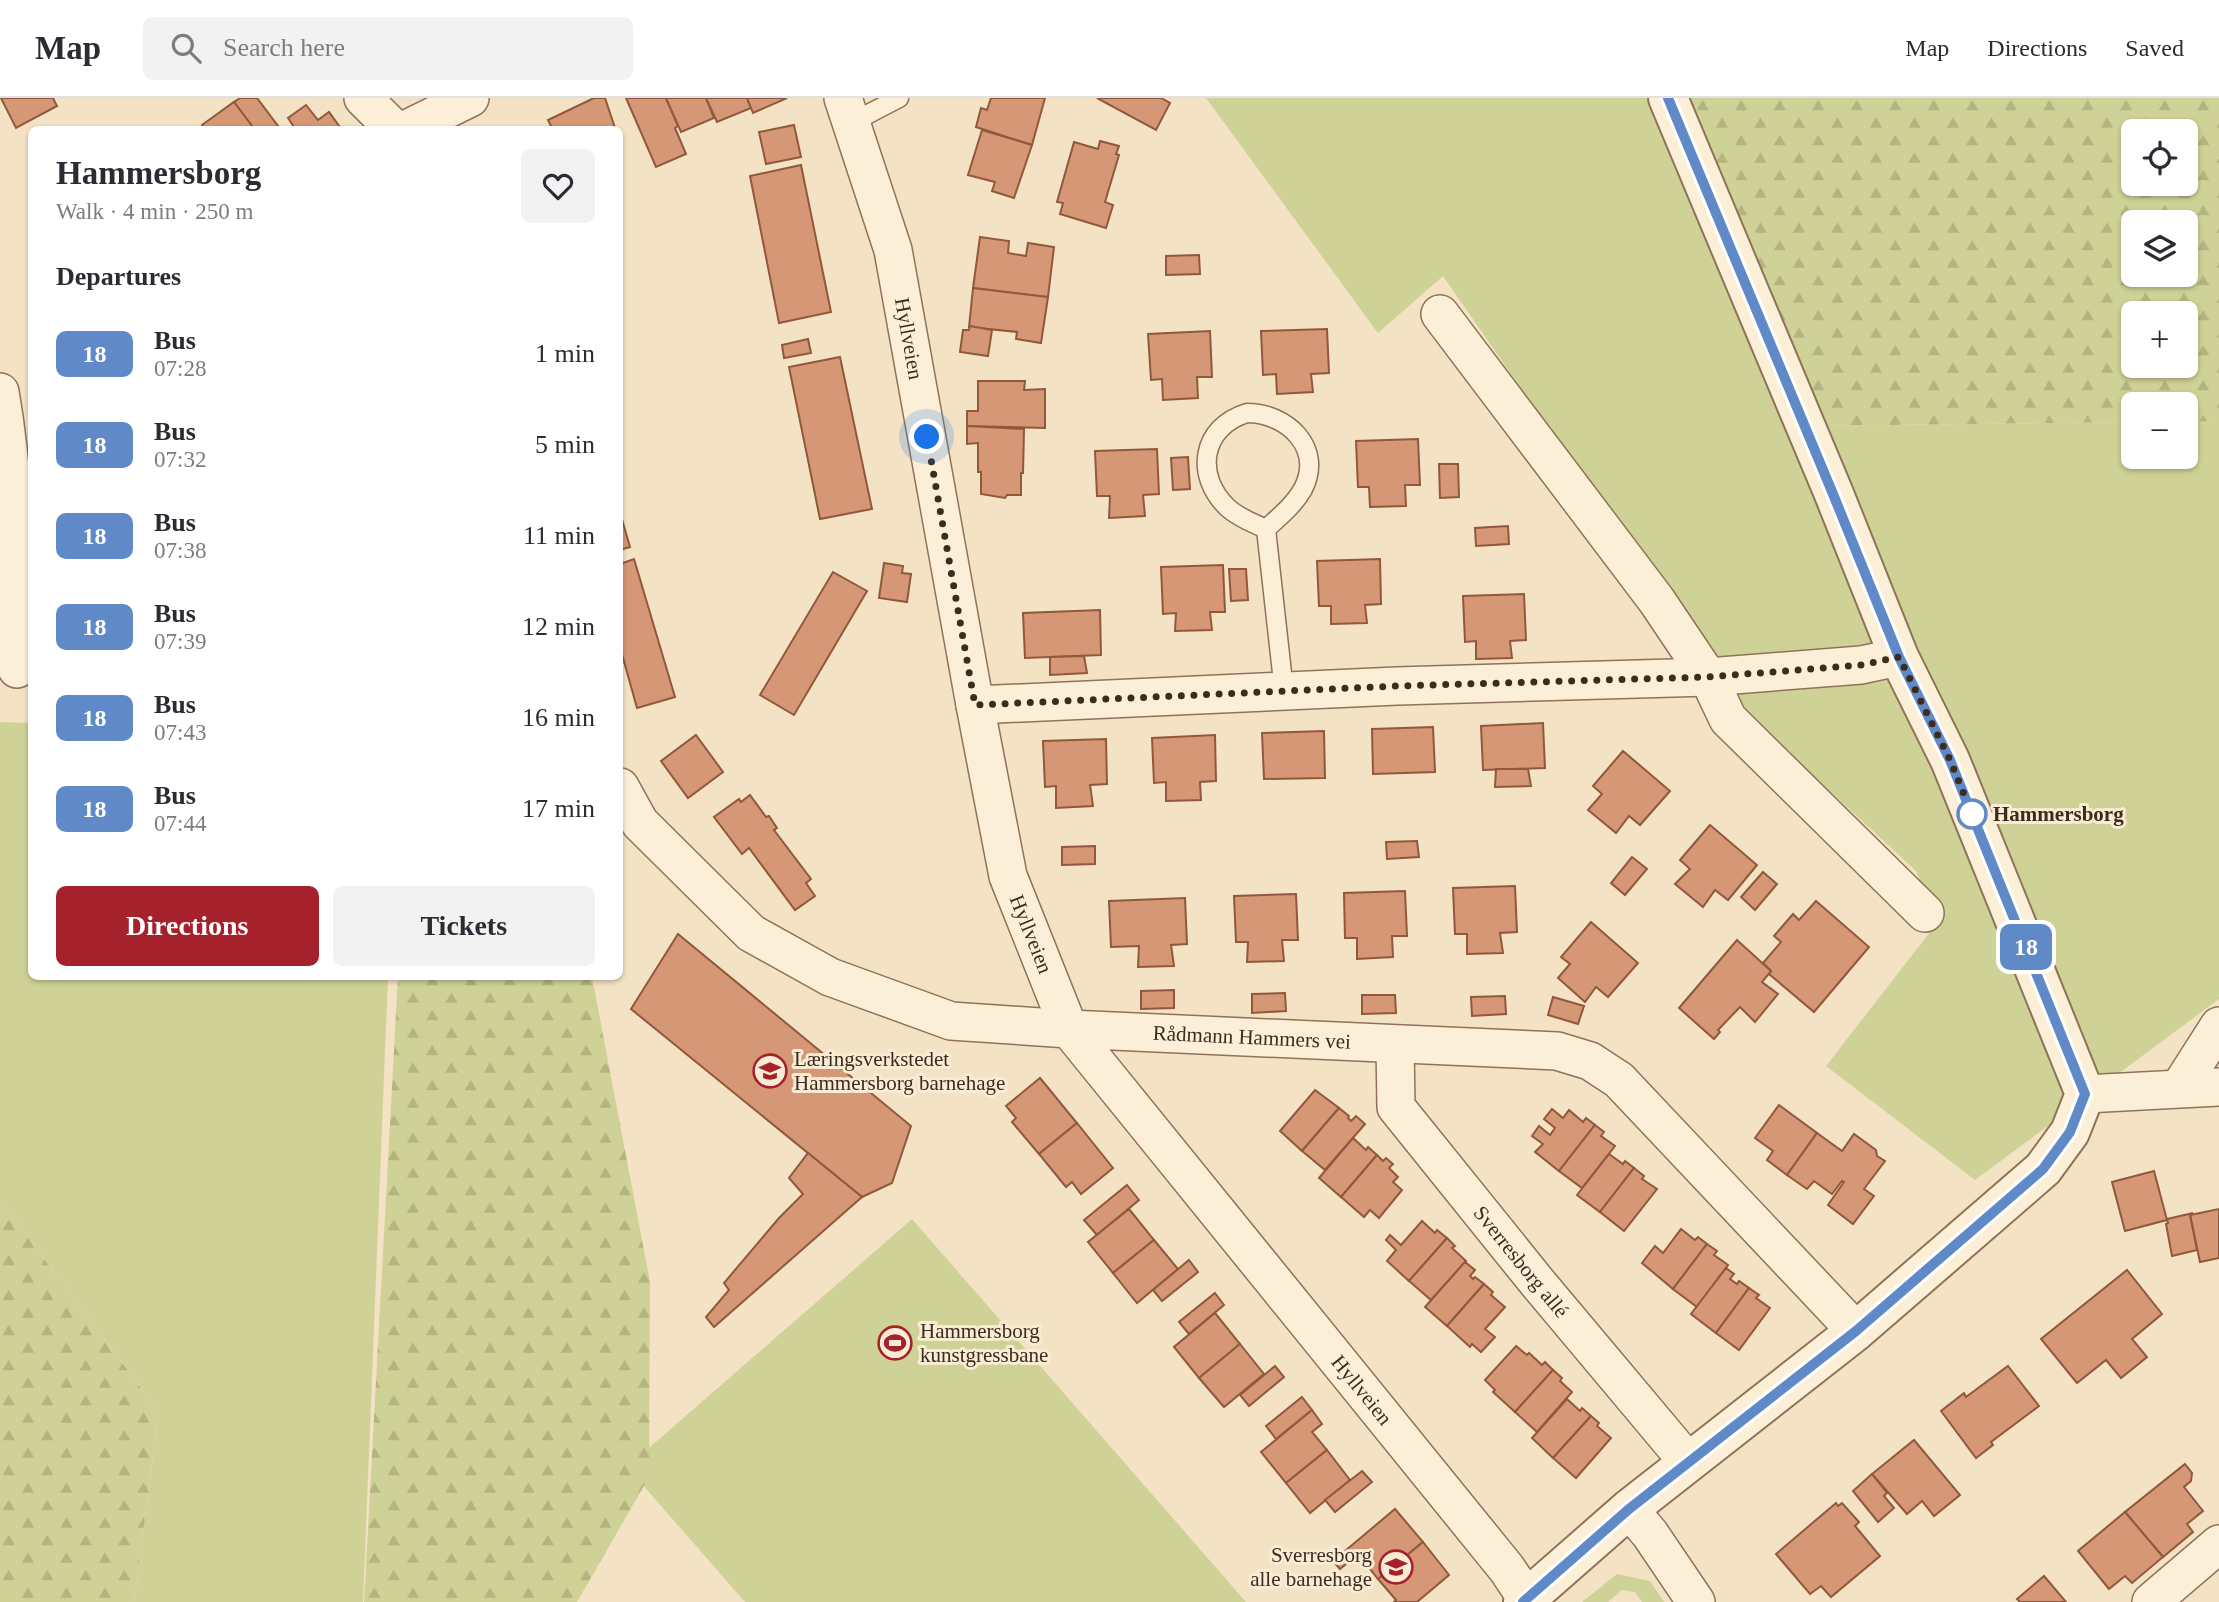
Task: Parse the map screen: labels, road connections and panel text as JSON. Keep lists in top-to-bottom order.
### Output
{
  "streets": {
    "street": ["Hyllveien", "Rådmann Hammers vei", "Sverresborg allé"]
  },
  "crossings": [
    ["Hyllveien", "Rådmann Hammers vei"],
    ["Rådmann Hammers vei", "Sverresborg allé"]
  ],
  "places": {
    "other": ["Hammersborg"],
    "school or university": ["Læringsverkstedet Hammersborg barnehage", "Sverresborg alle barnehage"],
    "sports": ["Hammersborg kunstgressbane"]
  },
  "lines": ["bus line 18"],
  "page": {
    "header": "Map",
    "search": "Search here",
    "nav": ["Map", "Directions", "Saved"],
    "on_map": "18",
    "map_buttons": ["+", "−"],
    "heading": [
      ["Hammersborg", "Walk · 4 min · 250 m"],
      "Departures"
    ],
    "list": [
      {
        "mark": "18",
        "name": "Bus",
        "note": "07:28",
        "value": "1 min"
      },
      {
        "mark": "18",
        "name": "Bus",
        "note": "07:32",
        "value": "5 min"
      },
      {
        "mark": "18",
        "name": "Bus",
        "note": "07:38",
        "value": "11 min"
      },
      {
        "mark": "18",
        "name": "Bus",
        "note": "07:39",
        "value": "12 min"
      },
      {
        "mark": "18",
        "name": "Bus",
        "note": "07:43",
        "value": "16 min"
      },
      {
        "mark": "18",
        "name": "Bus",
        "note": "07:44",
        "value": "17 min"
      }
    ],
    "buttons": ["Directions", "Tickets"]
  }
}
